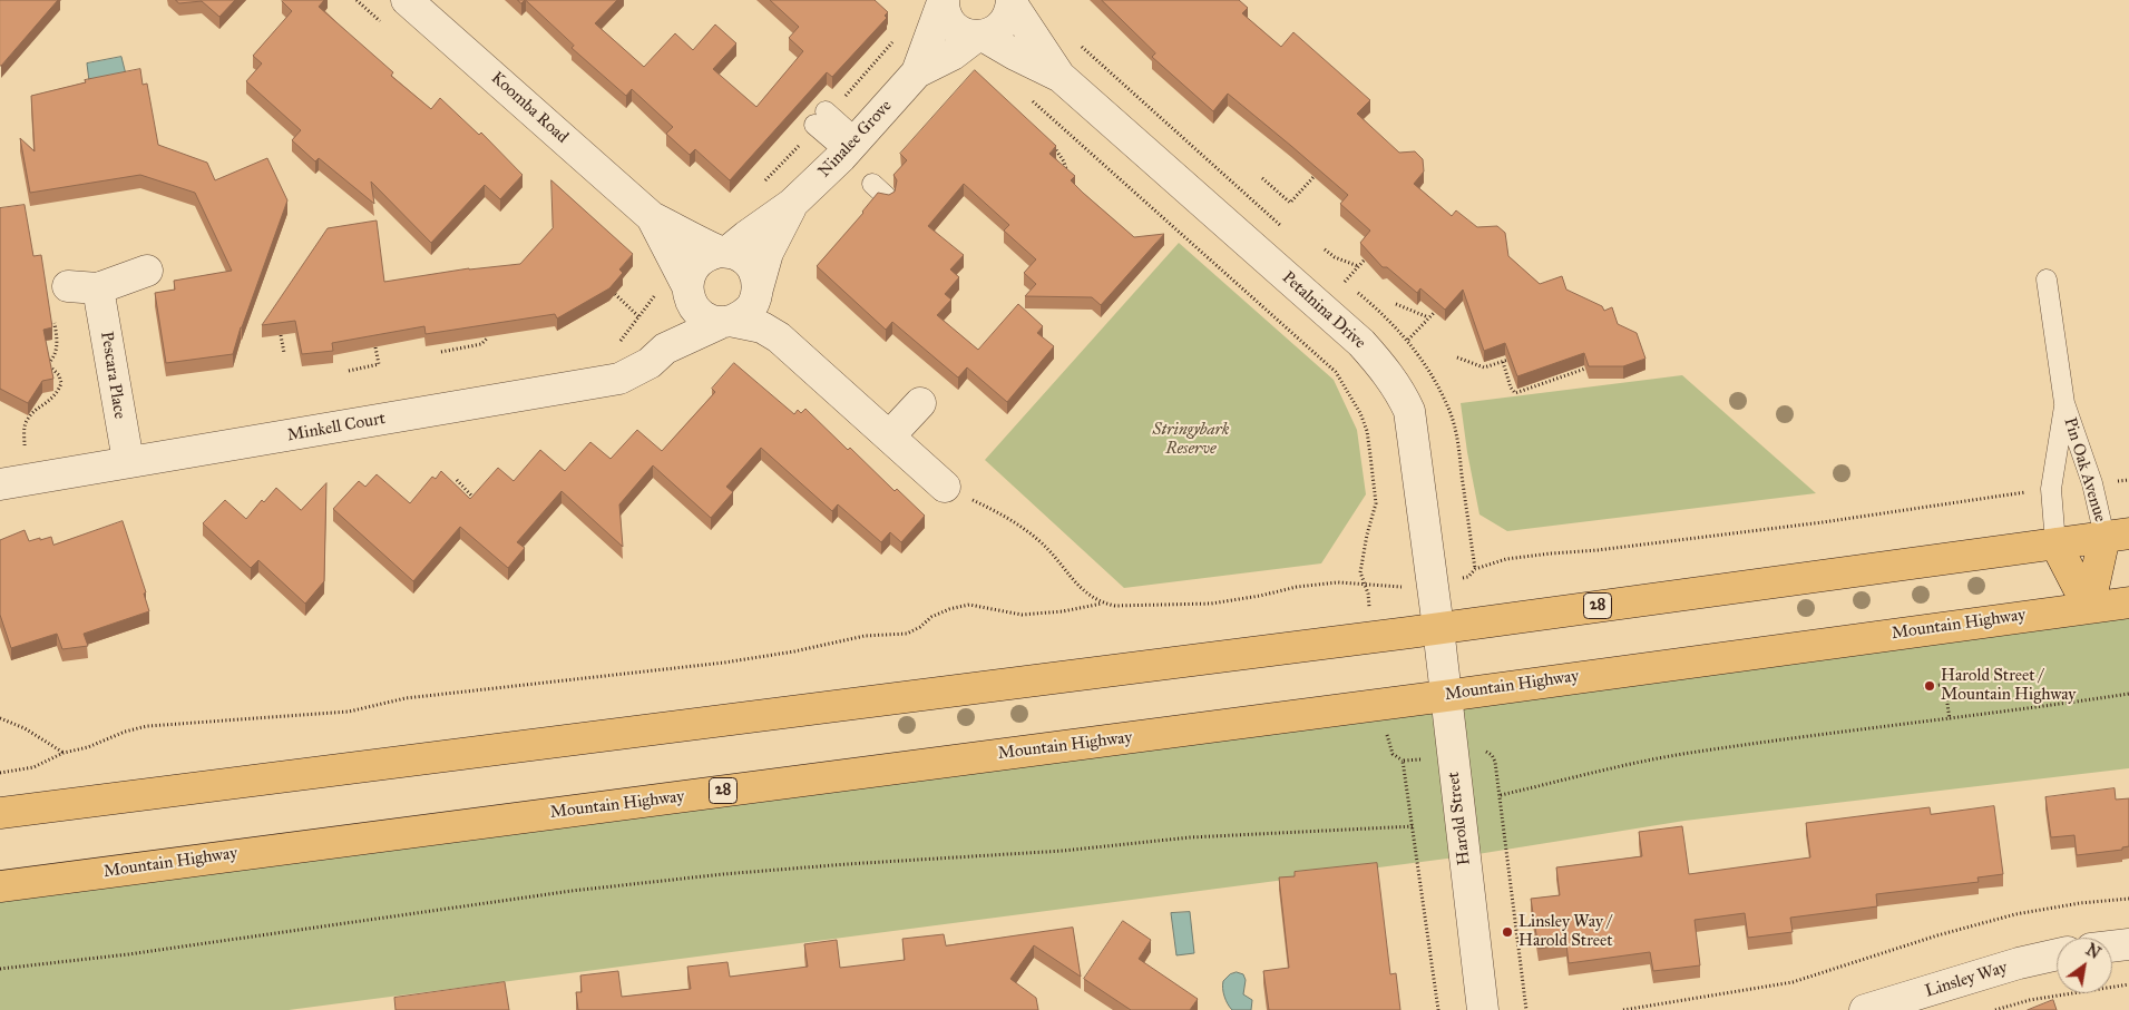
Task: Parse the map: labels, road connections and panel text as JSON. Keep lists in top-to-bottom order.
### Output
{
  "streets": {
    "main road": ["28", "Mountain Highway"],
    "street": [
      "Koomba Road",
      "Ninalee Grove",
      "Petalnina Drive",
      "Pescara Place",
      "Minkell Court",
      "Harold Street",
      "Linsley Way"
    ],
    "lane": ["Pin Oak Avenue"]
  },
  "crossings": [
    ["Koomba Road", "Ninalee Grove"],
    ["Koomba Road", "Minkell Court"],
    ["Ninalee Grove", "Petalnina Drive"],
    ["Ninalee Grove", "Minkell Court"],
    ["Petalnina Drive", "28"],
    ["Petalnina Drive", "Harold Street"],
    ["Pescara Place", "Minkell Court"],
    ["Pin Oak Avenue", "28"],
    ["28", "Harold Street"],
    ["Mountain Highway", "Harold Street"]
  ],
  "parks": ["Stringybark Reserve"],
  "places": ["Harold Street / Mountain Highway", "Linsley Way / Harold Street"],
  "north": "top right"
}
